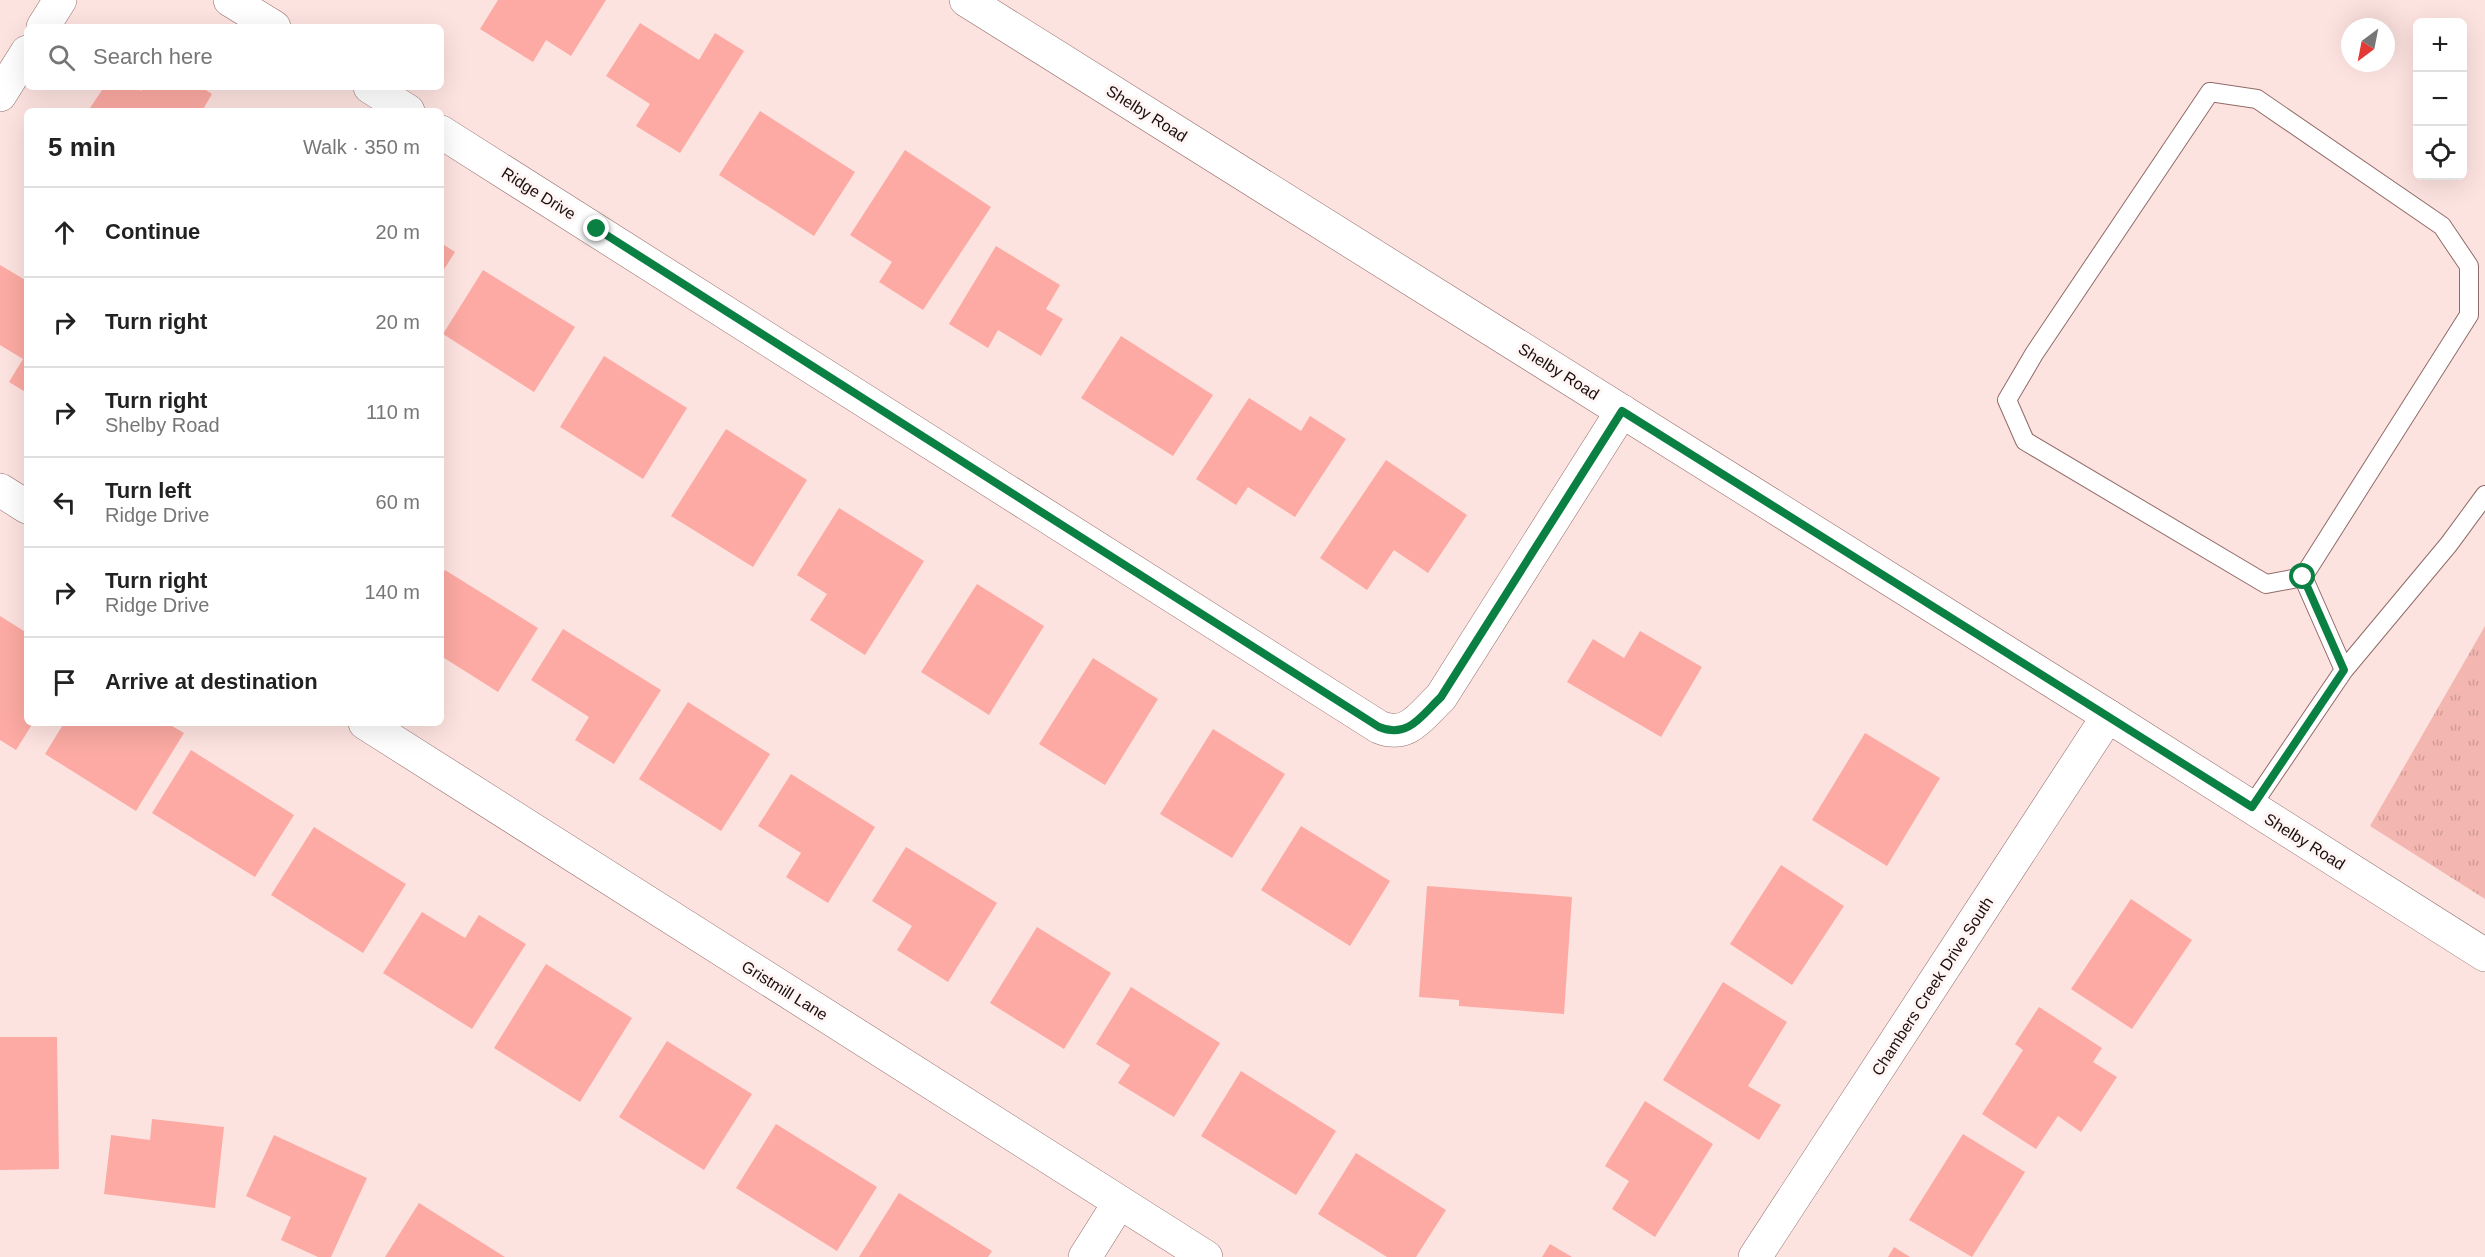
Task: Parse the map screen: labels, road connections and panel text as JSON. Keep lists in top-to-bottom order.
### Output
{
  "streets": {
    "street": [
      "Shelby Road",
      "Ridge Drive",
      "Chambers Creek Drive South",
      "Gristmill Lane"
    ]
  },
  "crossings": [
    ["Shelby Road", "Ridge Drive"],
    ["Shelby Road", "Chambers Creek Drive South"]
  ],
  "north": "bottom left",
  "page": {
    "map_buttons": ["+", "−"],
    "search": "Search here",
    "heading": ["5 min", "Walk · 350 m"],
    "list": [
      ["Continue", "20 m"],
      ["Turn right", "20 m"],
      ["Turn right", "Shelby Road", "110 m"],
      ["Turn left", "Ridge Drive", "60 m"],
      ["Turn right", "Ridge Drive", "140 m"],
      "Arrive at destination"
    ]
  }
}
